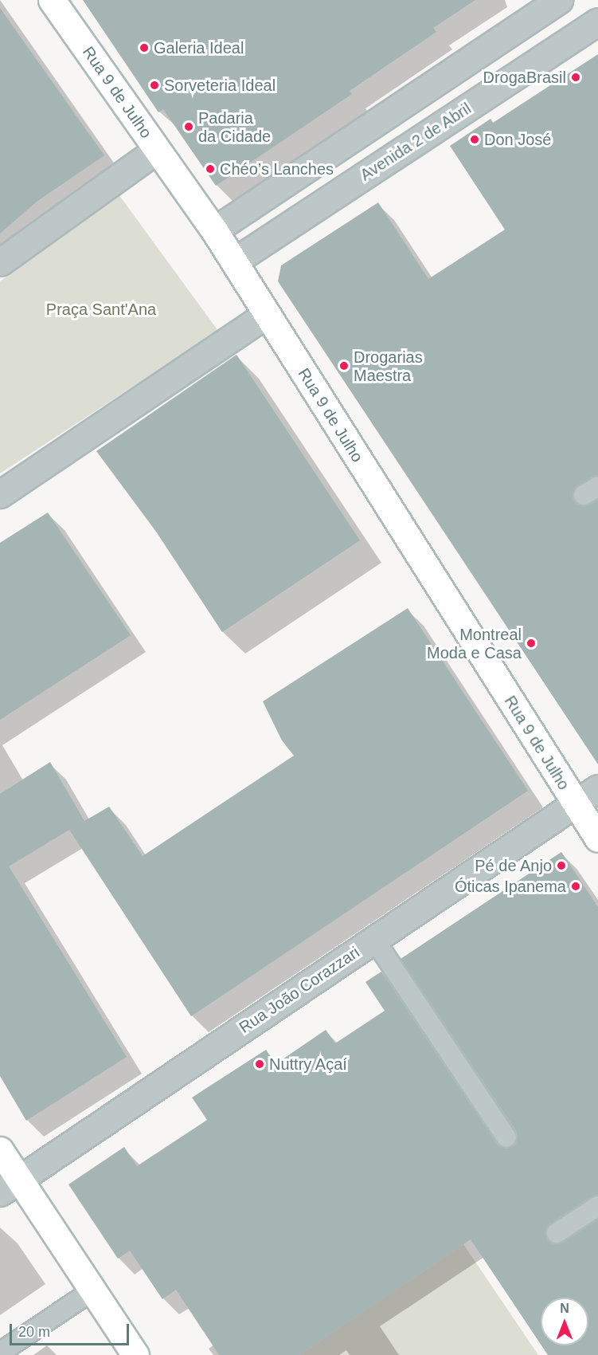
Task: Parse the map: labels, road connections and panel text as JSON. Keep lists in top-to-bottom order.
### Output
{
  "streets": {
    "street": ["Rua 9 de Julho", "Avenida 2 de Abril", "Rua João Corazzari"]
  },
  "crossings": [
    ["Rua 9 de Julho", "Avenida 2 de Abril"],
    ["Rua 9 de Julho", "Rua João Corazzari"]
  ],
  "parks": ["Praça Sant'Ana"],
  "places": [
    "Galeria Ideal",
    "DrogaBrasil",
    "Sorveteria Ideal",
    "Padaria da Cidade",
    "Don José",
    "Chéo’s Lanches",
    "Drogarias Maestra",
    "Montreal Moda e Casa",
    "Pé de Anjo",
    "Óticas Ipanema",
    "Nuttry Açaí"
  ],
  "scale_bar": "20 m",
  "north": "top"
}
